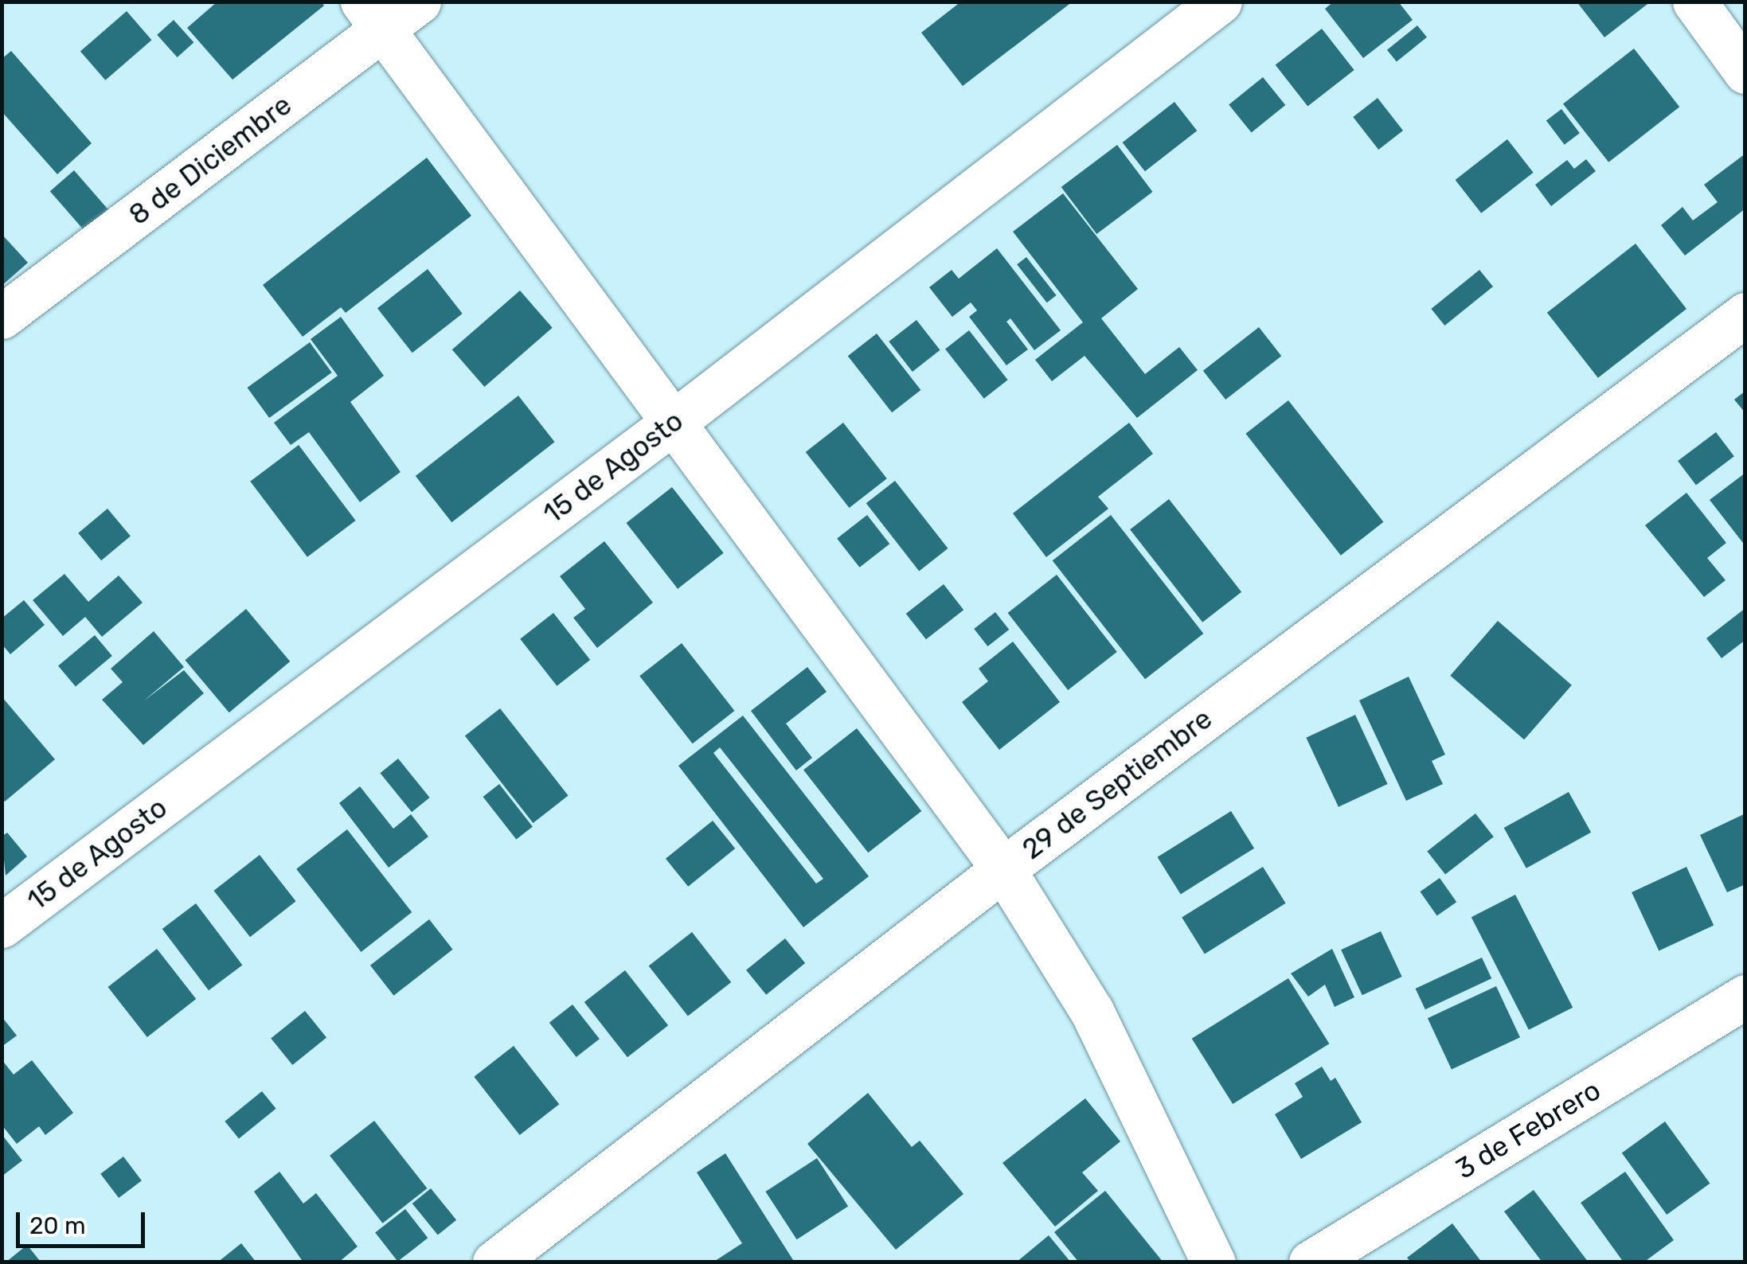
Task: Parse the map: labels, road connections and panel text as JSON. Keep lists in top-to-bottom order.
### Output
{
  "streets": {
    "street": [
      "8 de Diciembre",
      "15 de Agosto",
      "29 de Septiembre",
      "3 de Febrero"
    ]
  },
  "scale_bar": "20 m"
}
